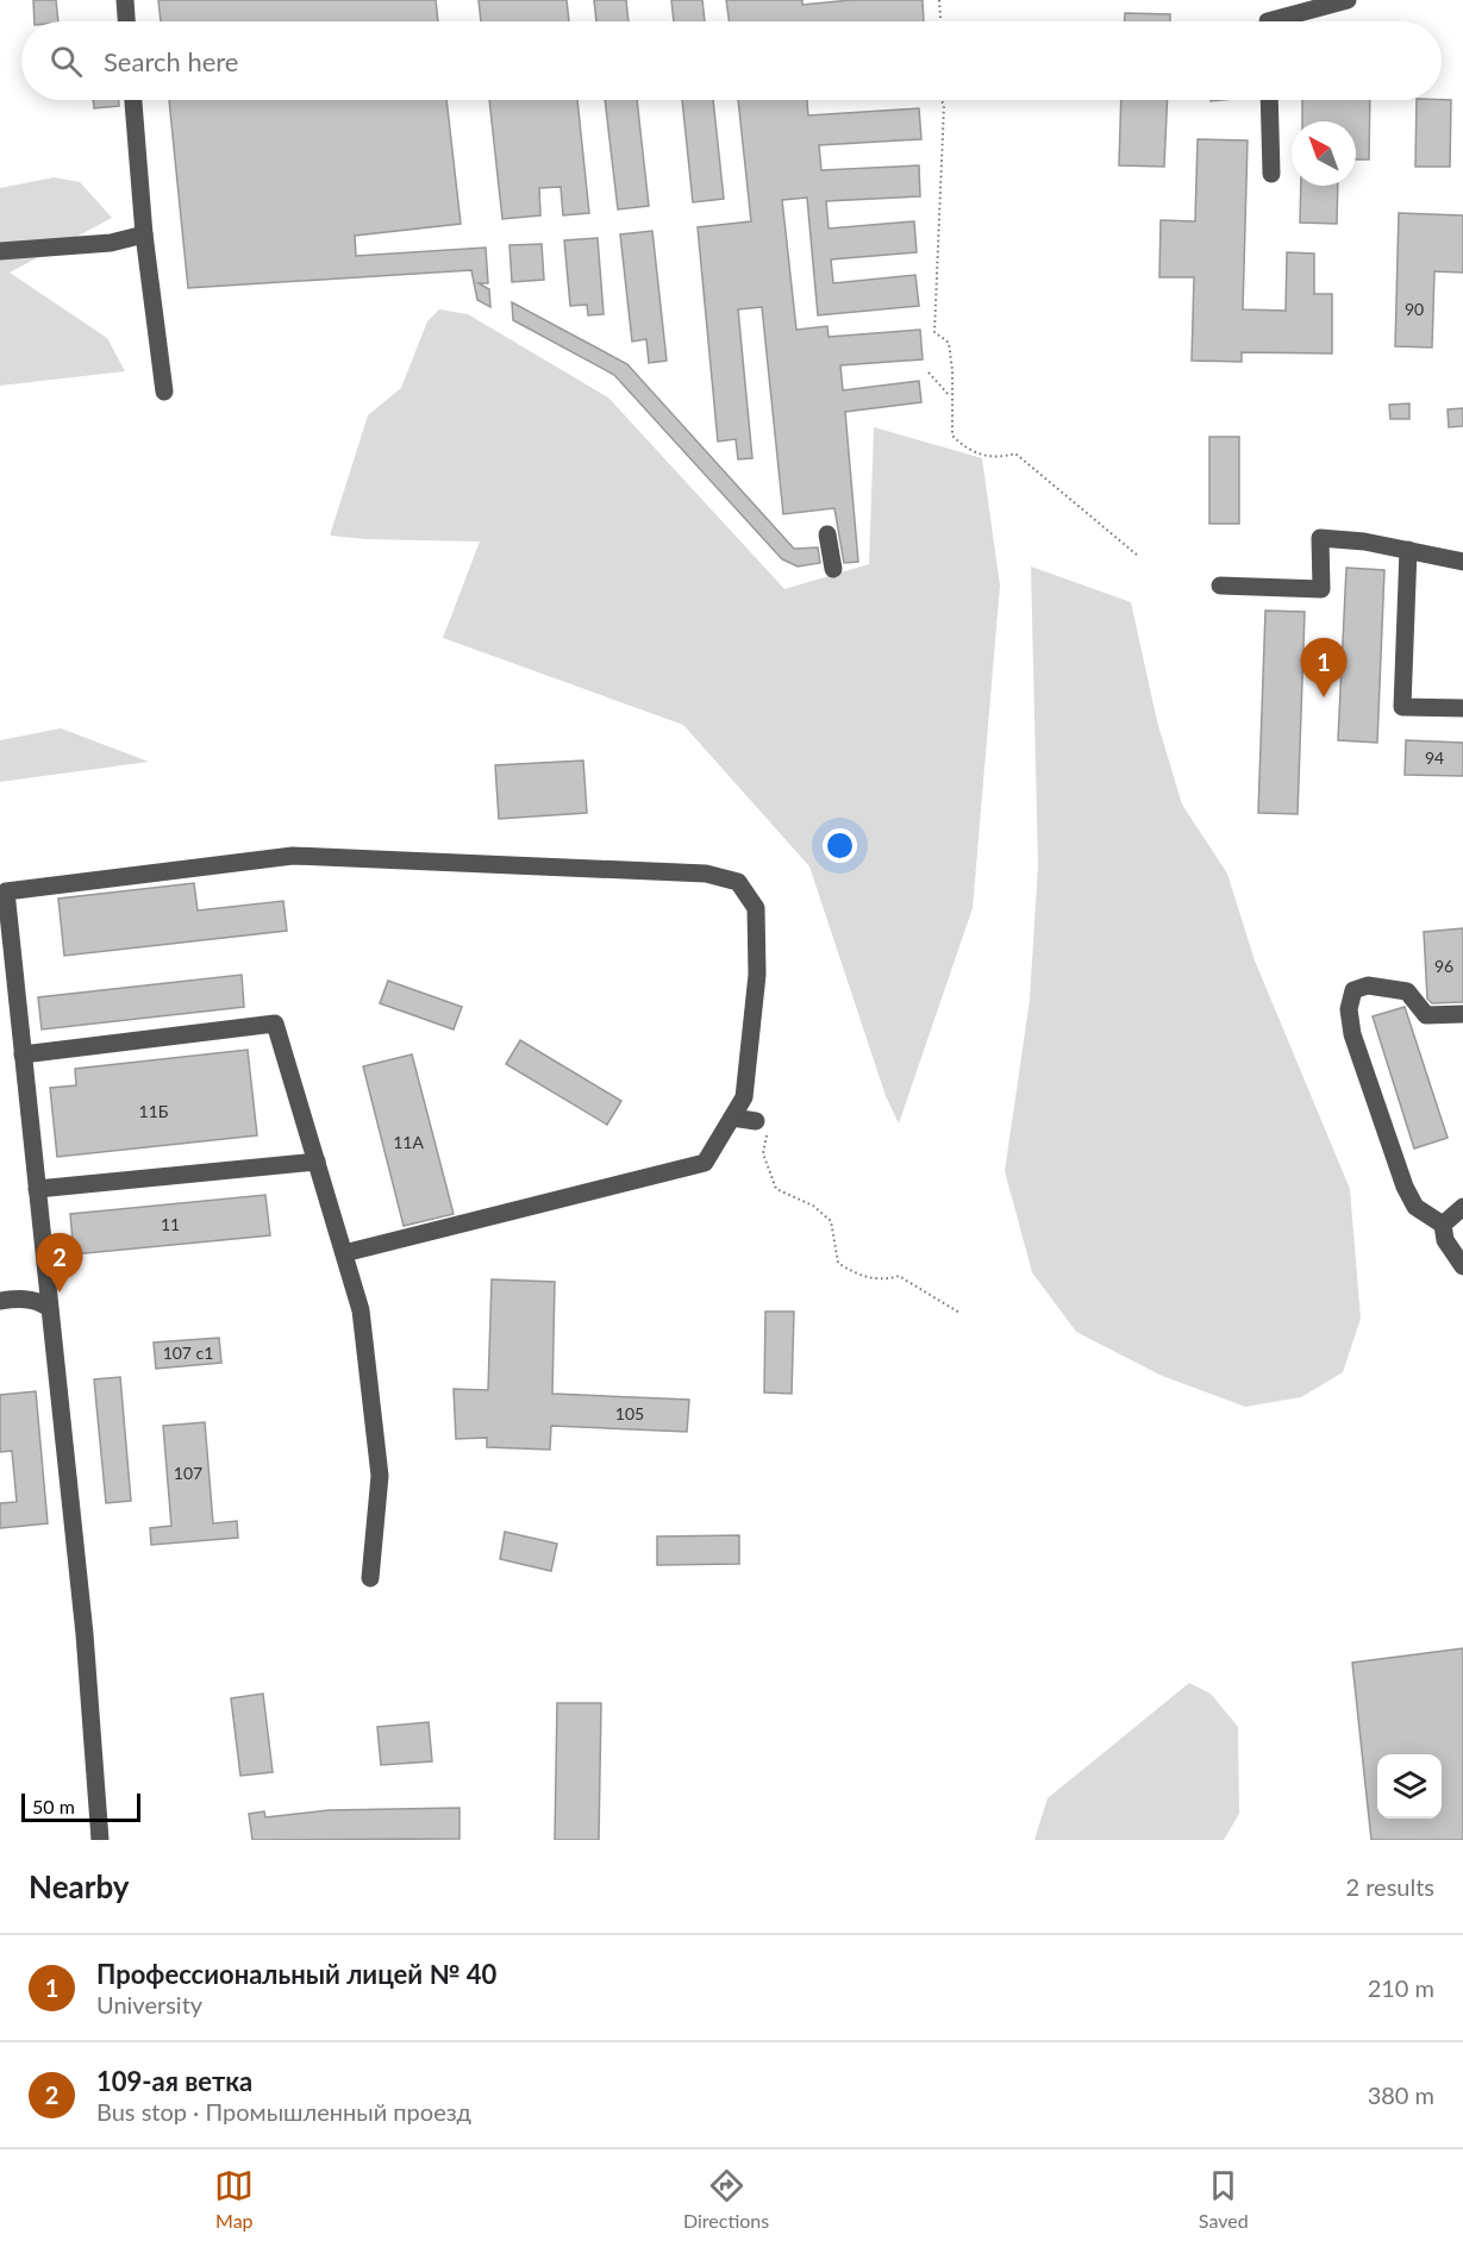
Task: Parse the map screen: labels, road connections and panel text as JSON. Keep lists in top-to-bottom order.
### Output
{
  "house_numbers": [
    "90",
    "94",
    "96",
    "11Б",
    "11А",
    "11",
    "107 с1",
    "105",
    "107"
  ],
  "scale_bar": "50 m",
  "north": "top left",
  "page": {
    "search": "Search here",
    "pins": ["1", "2"],
    "scale": "50 m",
    "heading": ["Nearby", "2 results"],
    "list": [
      {
        "mark": "1",
        "name": "Профессиональный лицей № 40",
        "note": "University",
        "value": "210 m"
      },
      {
        "mark": "2",
        "name": "109-ая ветка",
        "note": "Bus stop · Промышленный проезд",
        "value": "380 m"
      }
    ],
    "nav": ["Map", "Directions", "Saved"]
  }
}
